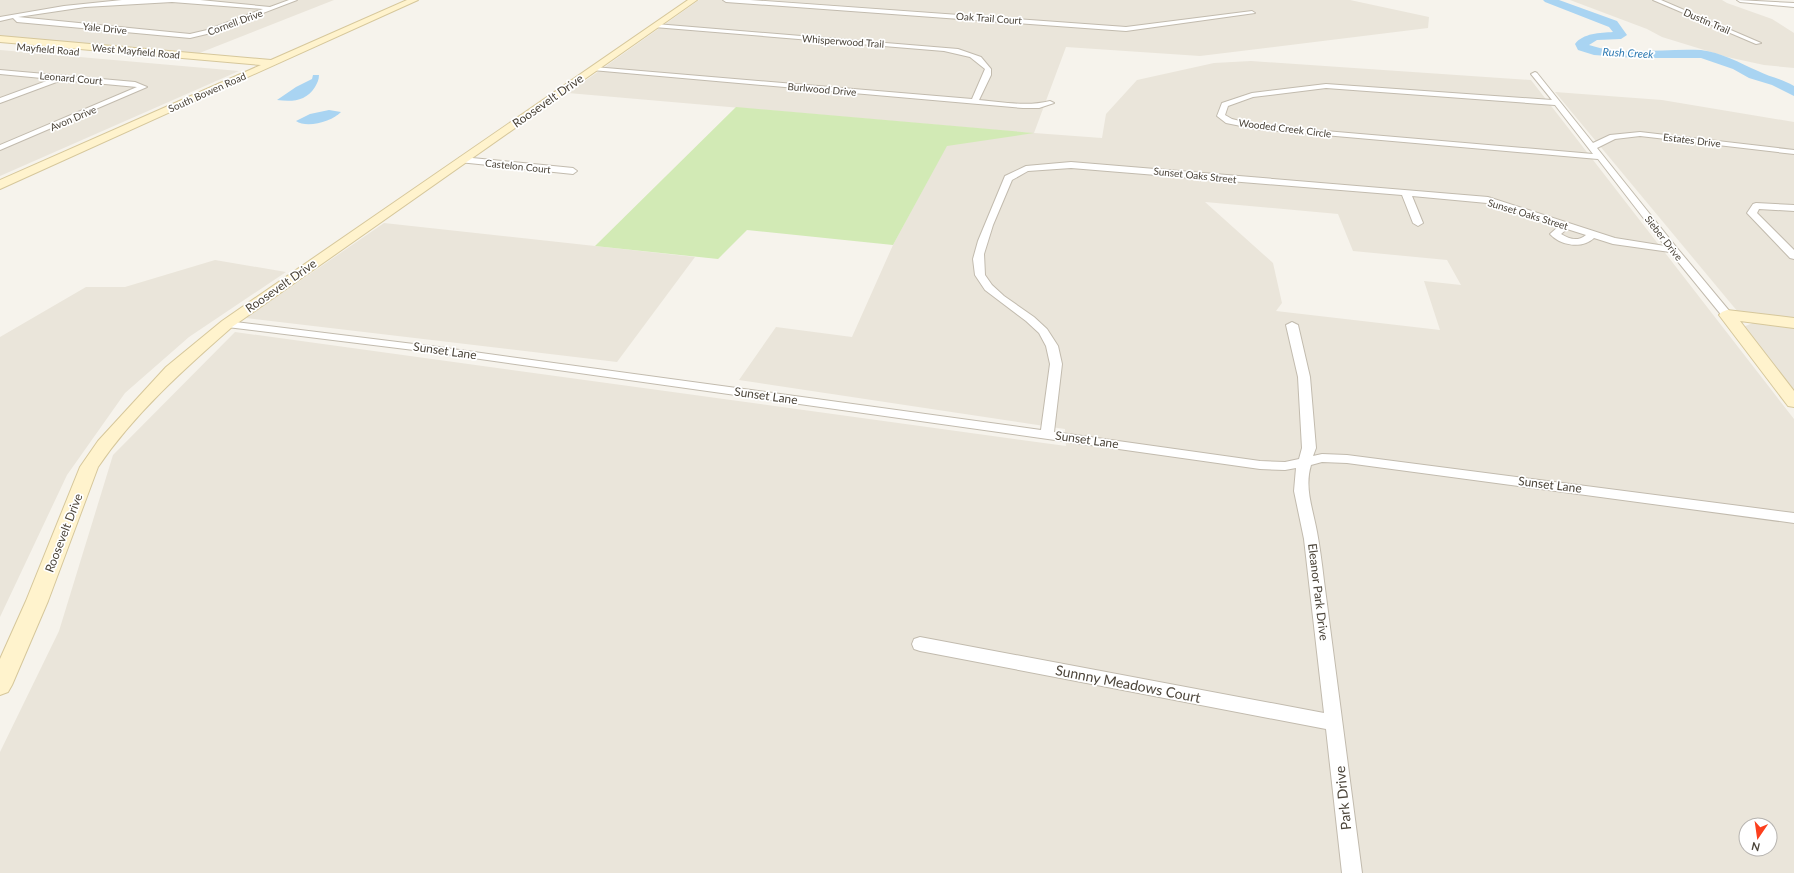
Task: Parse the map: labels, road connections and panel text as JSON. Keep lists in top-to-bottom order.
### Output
{
  "streets": {
    "main road": [
      "Mayfield Road",
      "West Mayfield Road",
      "South Bowen Road",
      "Roosevelt Drive",
      "Sieber Drive"
    ],
    "street": [
      "Oak Trail Court",
      "Dustin Trail",
      "Cornell Drive",
      "Yale Drive",
      "Whisperwood Trail",
      "Leonard Court",
      "Burlwood Drive",
      "Avon Drive",
      "Wooded Creek Circle",
      "Estates Drive",
      "Castelon Court",
      "Sunset Oaks Street",
      "Sunset Lane",
      "Eleanor Park Drive",
      "Sunnny Meadows Court",
      "Park Drive"
    ]
  },
  "crossings": [
    ["Cornell Drive", "Yale Drive"],
    ["Whisperwood Trail", "Burlwood Drive"],
    ["Whisperwood Trail", "Roosevelt Drive"],
    ["Mayfield Road", "West Mayfield Road"],
    ["Mayfield Road", "South Bowen Road"],
    ["West Mayfield Road", "South Bowen Road"],
    ["Leonard Court", "Avon Drive"],
    ["Burlwood Drive", "Roosevelt Drive"],
    ["Roosevelt Drive", "Castelon Court"],
    ["Roosevelt Drive", "Sunset Lane"],
    ["Wooded Creek Circle", "Sieber Drive"],
    ["Estates Drive", "Sieber Drive"],
    ["Sunset Oaks Street", "Sieber Drive"],
    ["Sunset Oaks Street", "Sunset Lane"],
    ["Sunset Lane", "Eleanor Park Drive"],
    ["Eleanor Park Drive", "Sunnny Meadows Court"],
    ["Eleanor Park Drive", "Park Drive"],
    ["Sunnny Meadows Court", "Park Drive"]
  ],
  "water": ["Rush Creek"],
  "north": "bottom"
}
